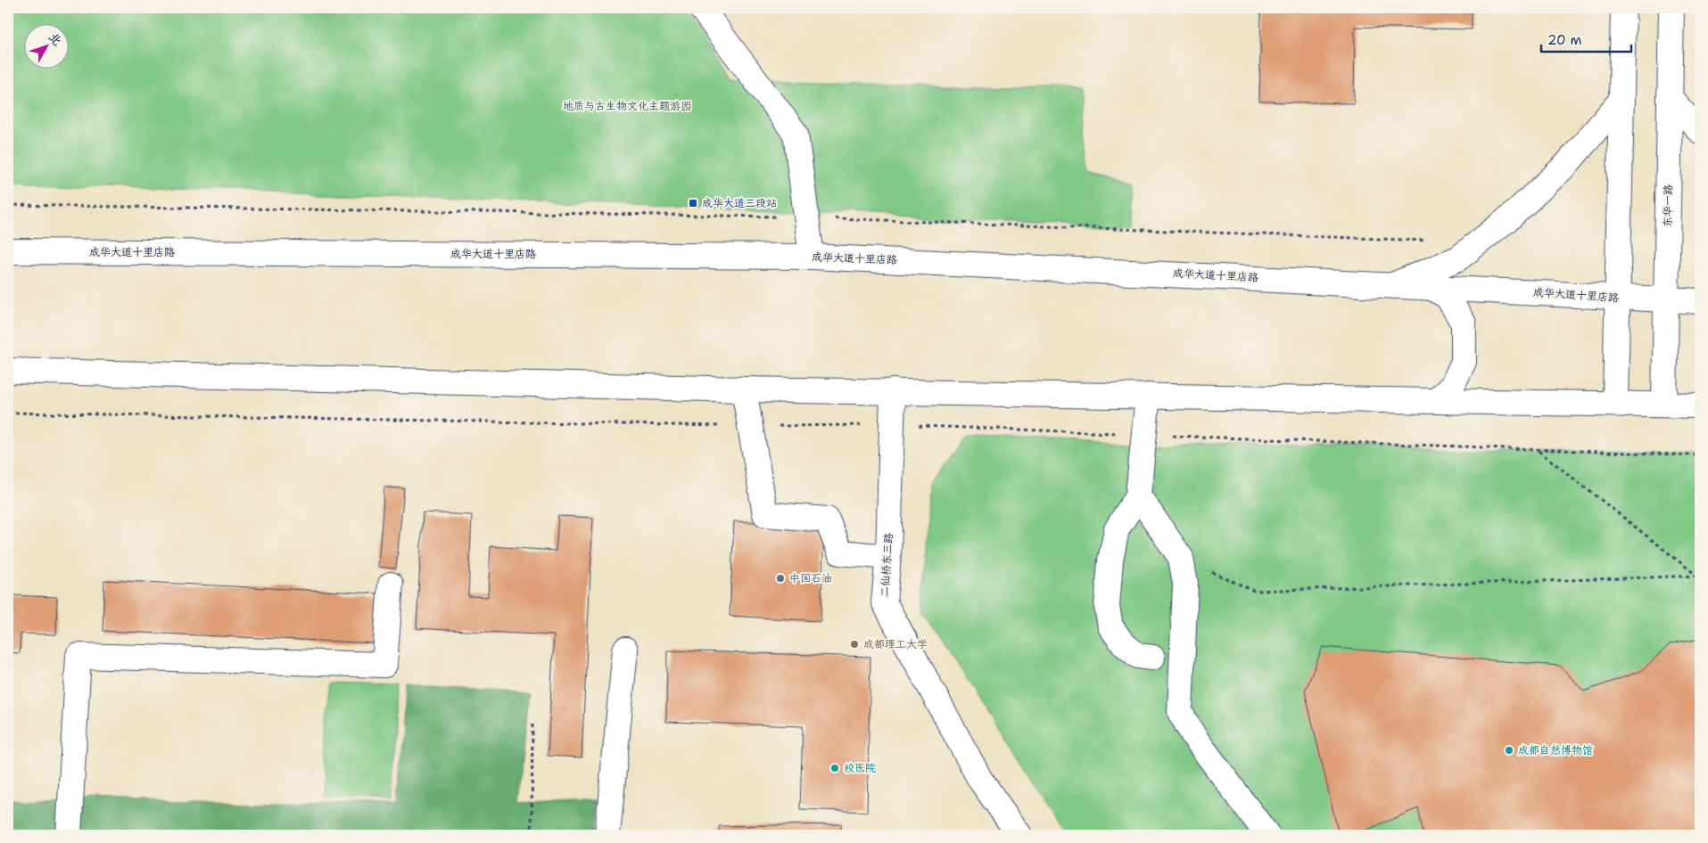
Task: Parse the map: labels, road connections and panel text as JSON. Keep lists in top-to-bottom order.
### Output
{
  "streets": {
    "main road": ["东华一路", "成华大道十里店路", "二仙桥东三路"]
  },
  "crossings": [
    ["东华一路", "成华大道十里店路"]
  ],
  "parks": ["地质与古生物文化主题游园"],
  "places": {
    "transit": ["成华大道三段站"],
    "other": [
      "中国石油",
      "成都理工大学",
      "成都自然博物馆",
      "校医院"
    ]
  },
  "scale_bar": "20 m",
  "north": "top right"
}
